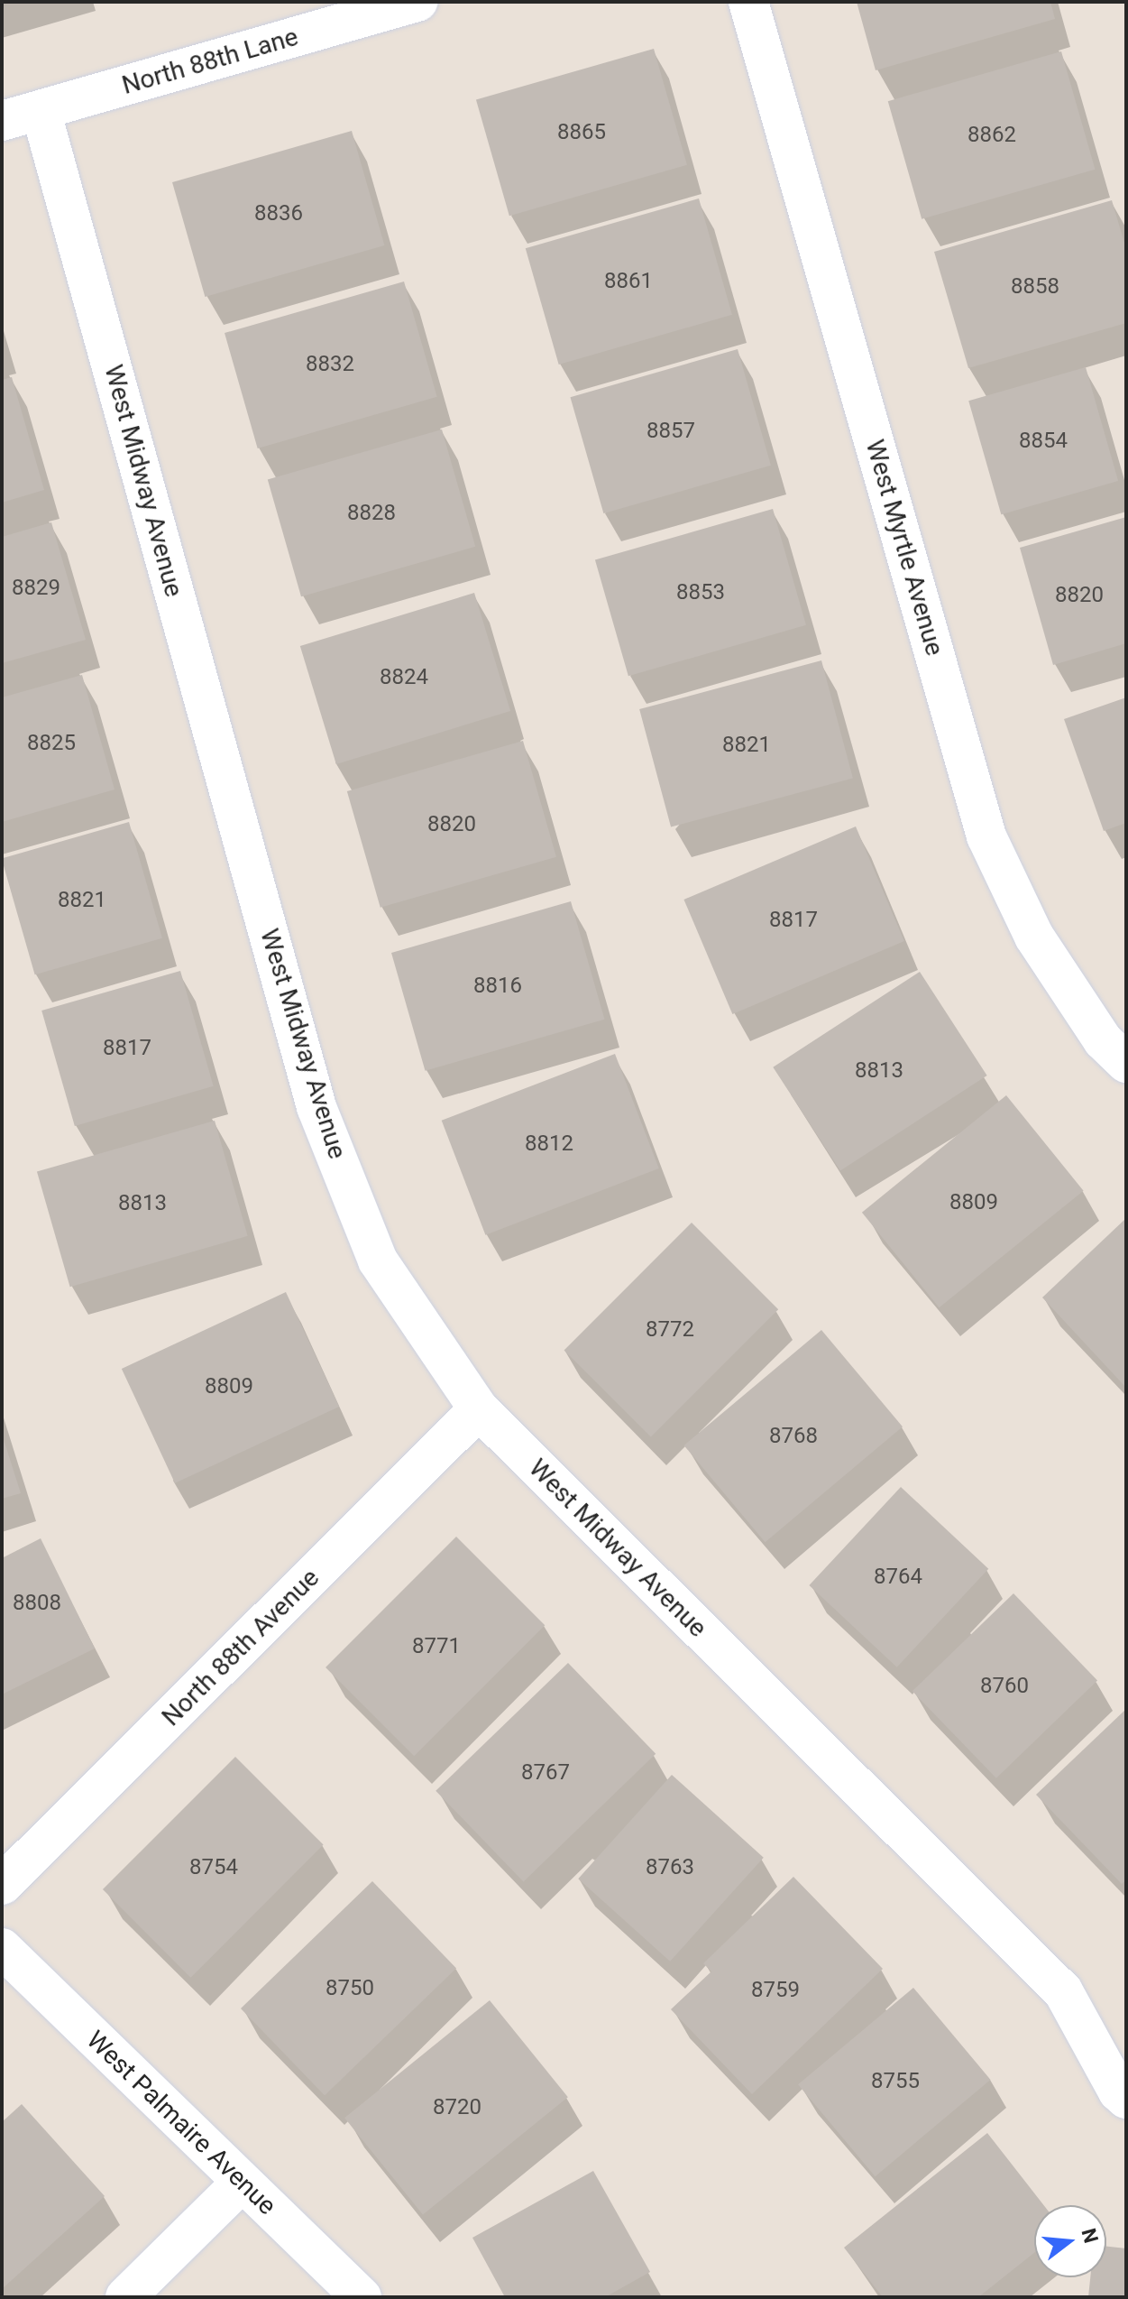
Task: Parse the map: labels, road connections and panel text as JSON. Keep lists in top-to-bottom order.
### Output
{
  "streets": {
    "street": [
      "North 88th Lane",
      "West Midway Avenue",
      "West Myrtle Avenue",
      "North 88th Avenue",
      "West Palmaire Avenue"
    ]
  },
  "crossings": [
    ["North 88th Lane", "West Midway Avenue"],
    ["West Midway Avenue", "North 88th Avenue"]
  ],
  "house_numbers": [
    "8865",
    "8862",
    "8836",
    "8861",
    "8858",
    "8832",
    "8857",
    "8854",
    "8828",
    "8829",
    "8853",
    "8820",
    "8824",
    "8825",
    "8821",
    "8820",
    "8821",
    "8817",
    "8816",
    "8817",
    "8813",
    "8812",
    "8809",
    "8813",
    "8772",
    "8809",
    "8768",
    "8764",
    "8808",
    "8771",
    "8760",
    "8767",
    "8754",
    "8763",
    "8750",
    "8759",
    "8755",
    "8720"
  ],
  "north": "right"
}
